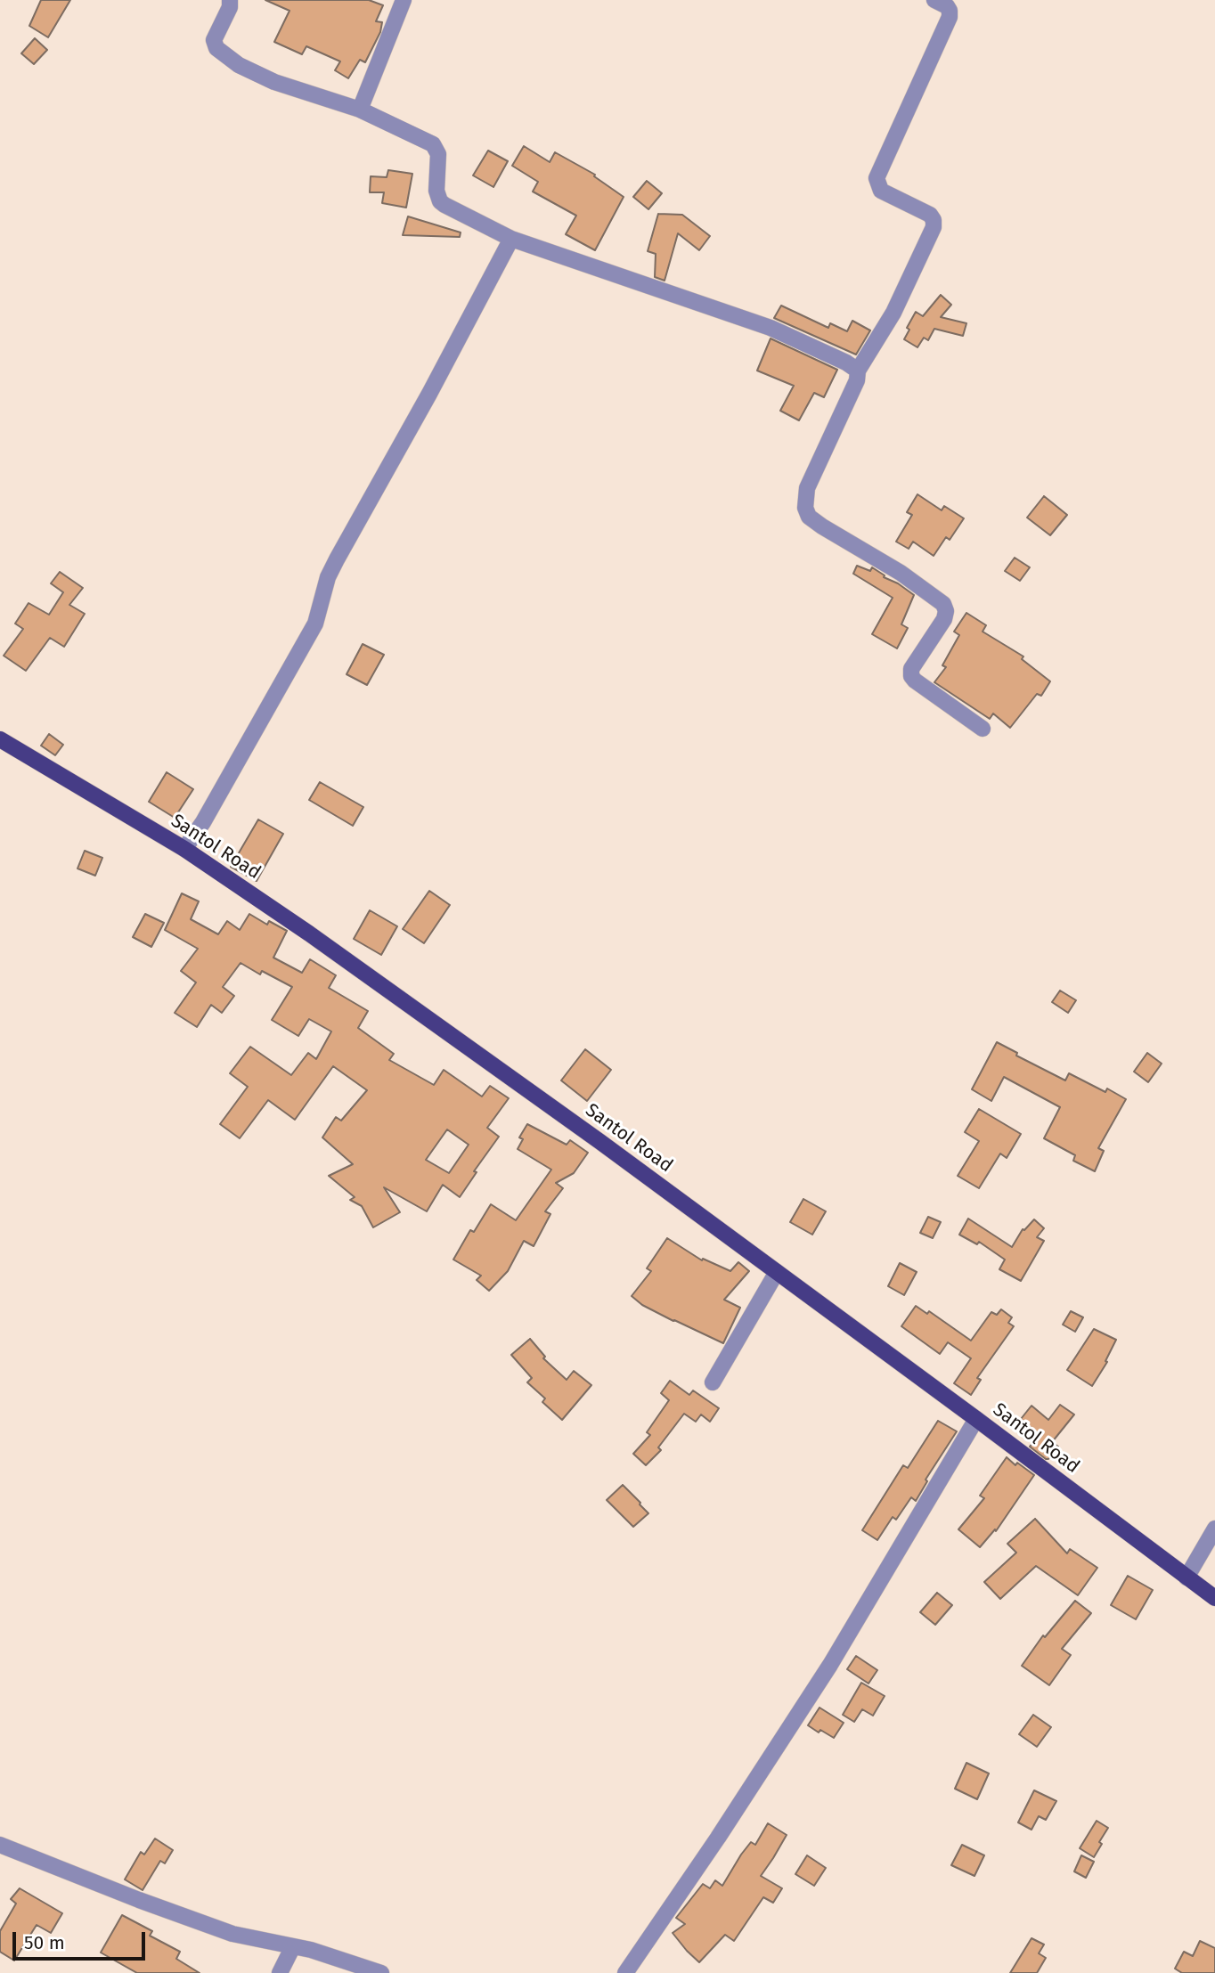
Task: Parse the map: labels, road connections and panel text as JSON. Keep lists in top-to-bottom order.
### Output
{
  "streets": {
    "main road": ["Santol Road"]
  },
  "scale_bar": "50 m"
}
